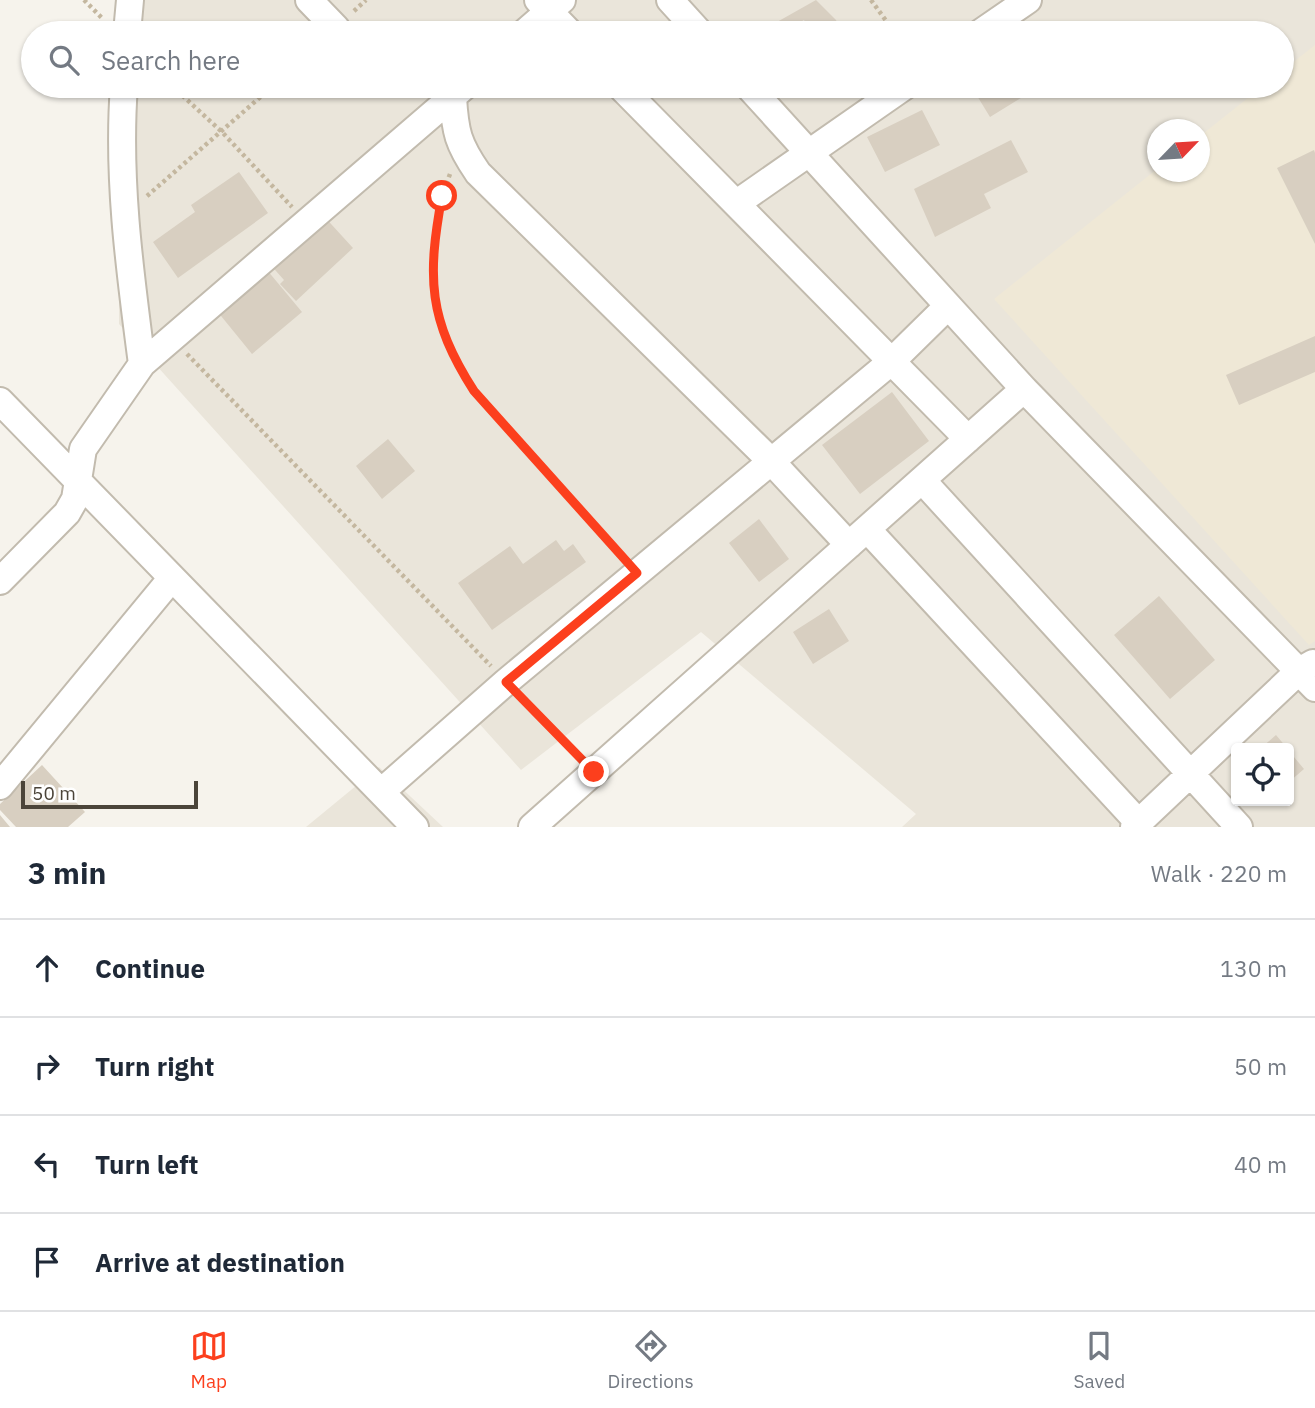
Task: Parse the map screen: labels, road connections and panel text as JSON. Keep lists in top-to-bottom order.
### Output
{
  "scale_bar": "50 m",
  "north": "top right",
  "page": {
    "search": "Search here",
    "scale": "50 m",
    "heading": ["3 min", "Walk · 220 m"],
    "list": [
      ["Continue", "130 m"],
      ["Turn right", "50 m"],
      ["Turn left", "40 m"],
      "Arrive at destination"
    ],
    "nav": ["Map", "Directions", "Saved"]
  }
}
